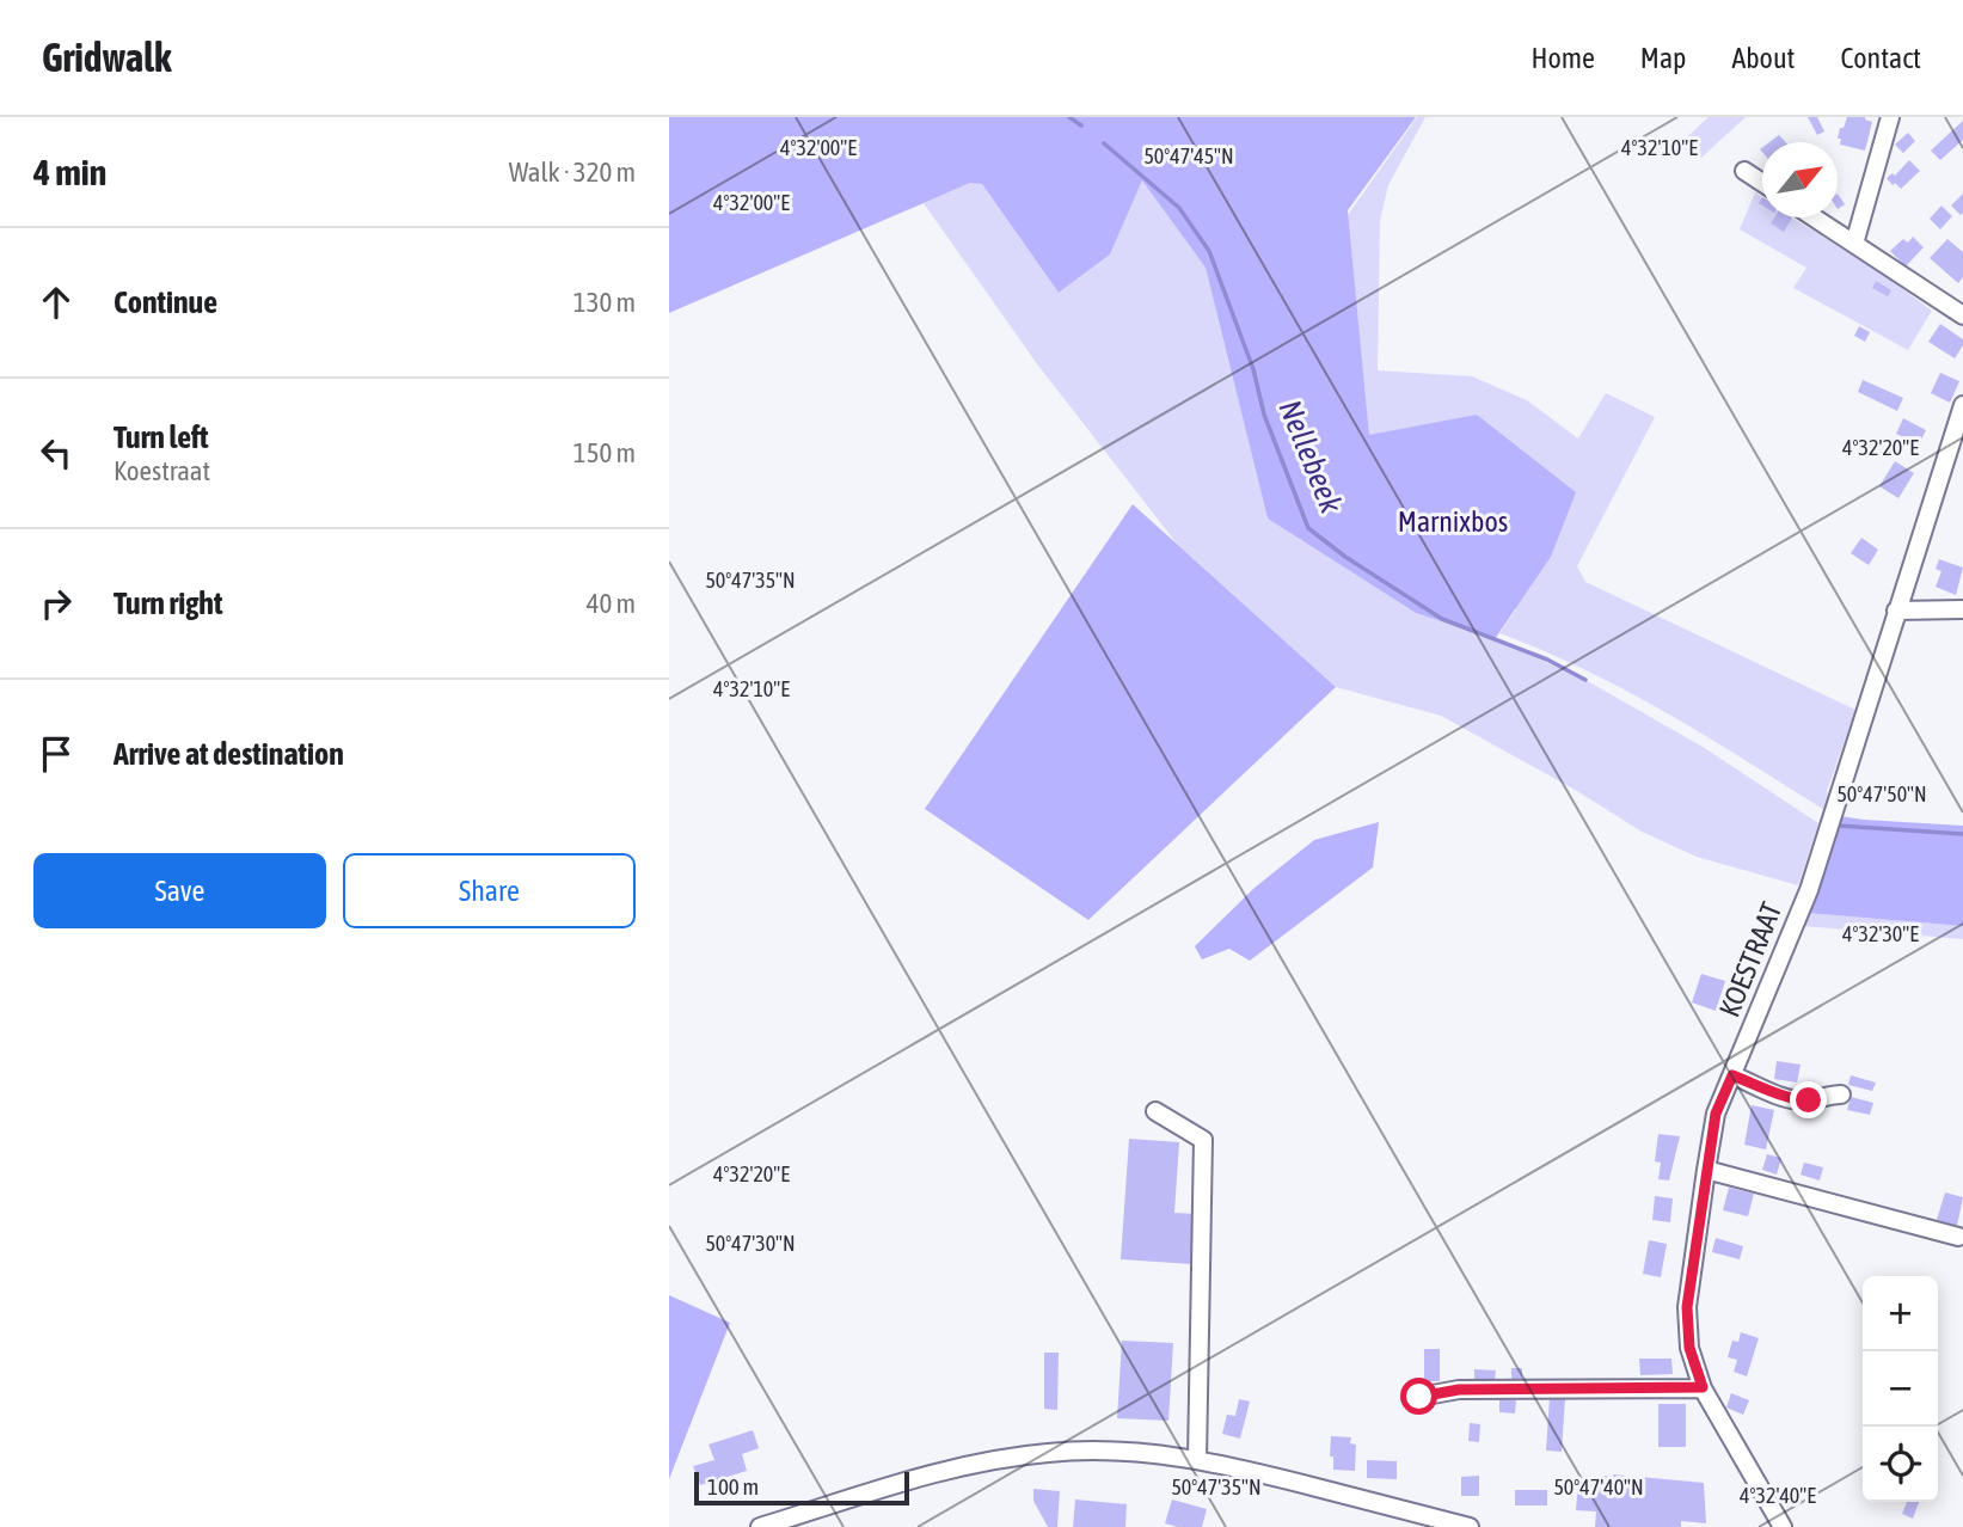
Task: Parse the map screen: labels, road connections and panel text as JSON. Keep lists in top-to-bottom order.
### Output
{
  "streets": {
    "street": ["KOESTRAAT"]
  },
  "water": ["Nellebeek"],
  "parks": ["Marnixbos"],
  "scale_bar": "100 m",
  "north": "top right",
  "page": {
    "header": "Gridwalk",
    "nav": [
      "Home",
      "Map",
      "About",
      "Contact"
    ],
    "heading": ["4 min", "Walk · 320 m"],
    "list": [
      ["Continue", "130 m"],
      ["Turn left", "Koestraat", "150 m"],
      ["Turn right", "40 m"],
      "Arrive at destination"
    ],
    "buttons": ["Save", "Share"],
    "map_buttons": ["+", "−"],
    "scale": "100 m"
  },
  "coordinates": [
    "4°32'00\"E",
    "4°32'10\"E",
    "50°47'45\"N",
    "4°32'20\"E",
    "50°47'35\"N",
    "50°47'50\"N",
    "4°32'30\"E",
    "50°47'30\"N",
    "50°47'40\"N",
    "4°32'40\"E"
  ]
}
